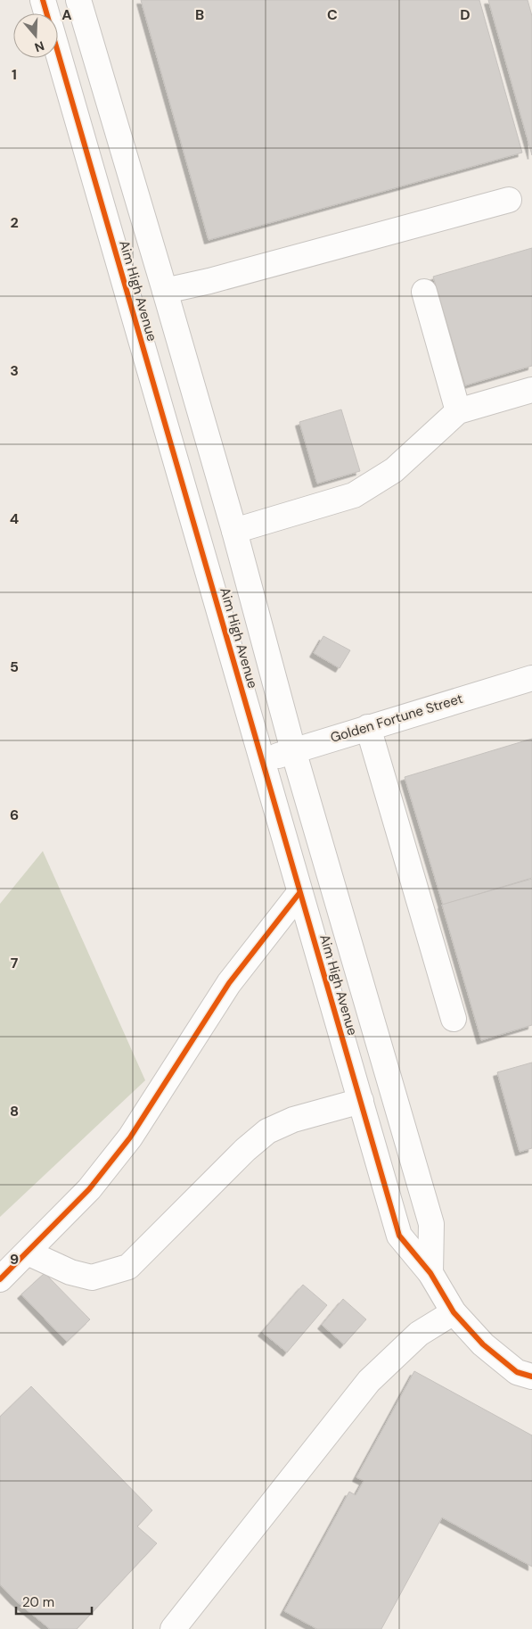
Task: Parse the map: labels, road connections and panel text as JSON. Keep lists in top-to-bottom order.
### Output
{
  "streets": {
    "street": ["Aim High Avenue", "Golden Fortune Street"]
  },
  "crossings": [
    ["Aim High Avenue", "Golden Fortune Street"]
  ],
  "scale_bar": "20 m",
  "north": "bottom",
  "grid": {
    "columns": [
      "A",
      "B",
      "C",
      "D"
    ],
    "rows": [
      "1",
      "2",
      "3",
      "4",
      "5",
      "6",
      "7",
      "8",
      "9"
    ]
  }
}
